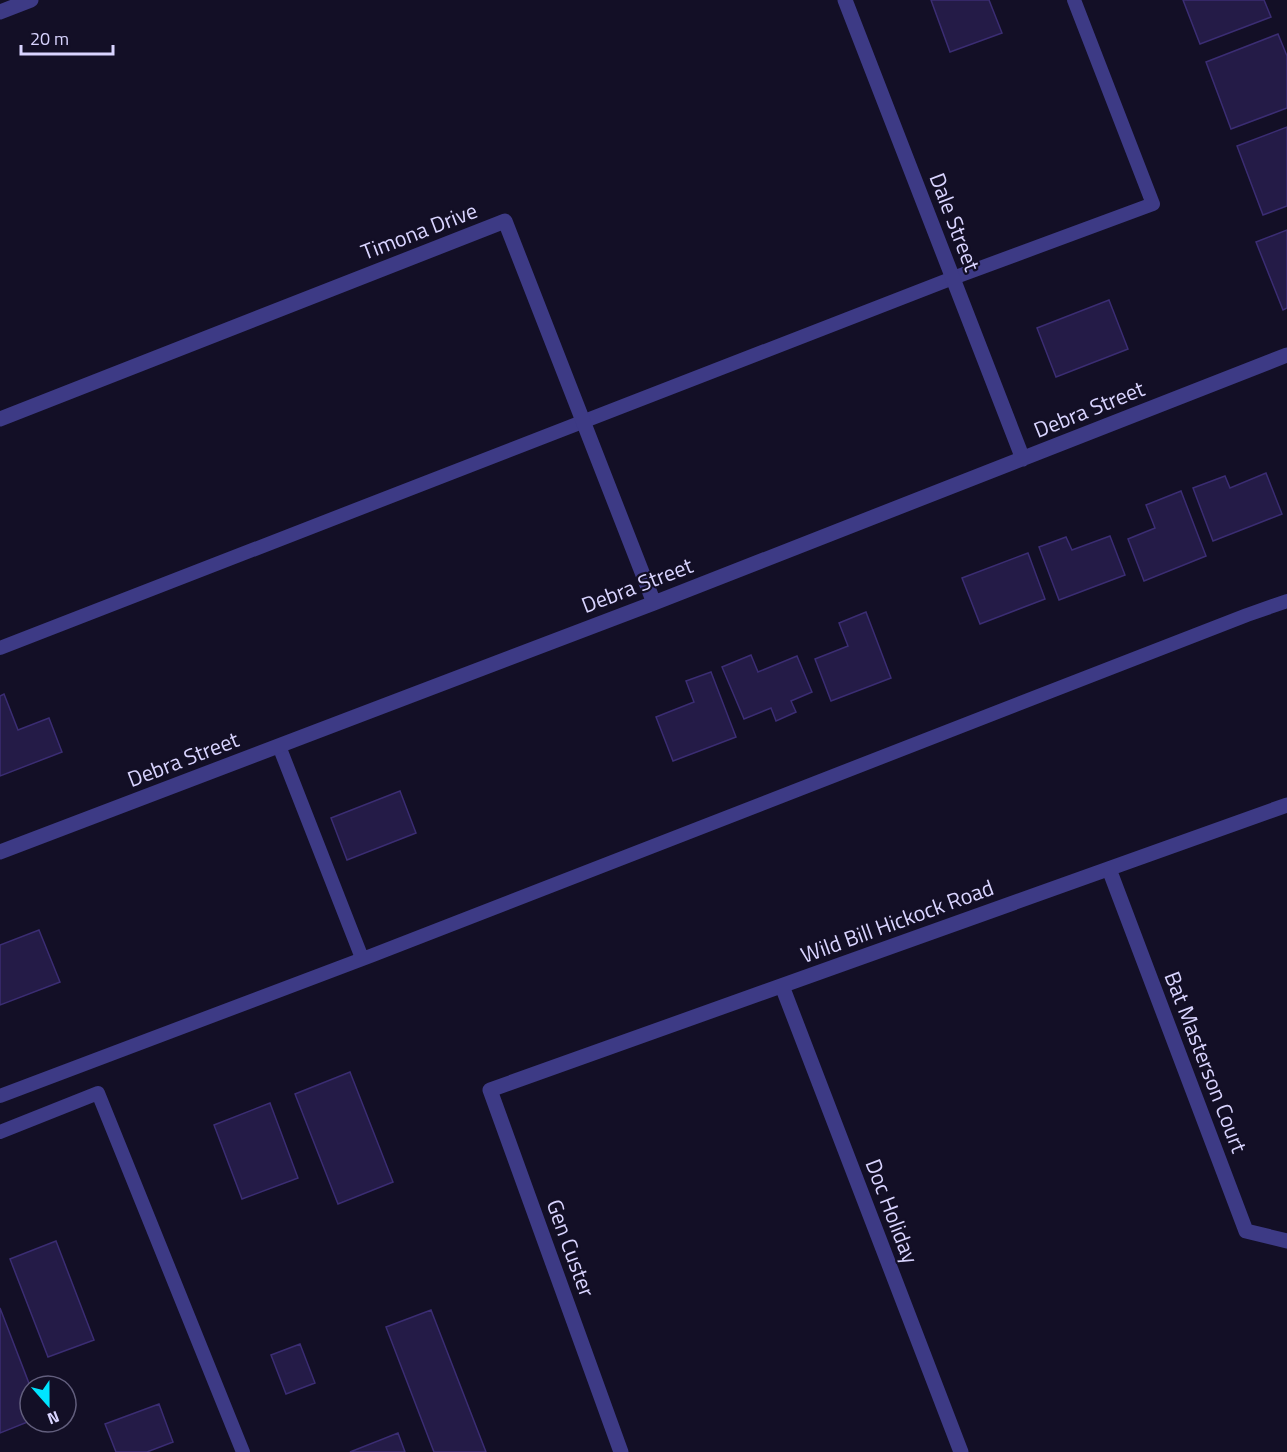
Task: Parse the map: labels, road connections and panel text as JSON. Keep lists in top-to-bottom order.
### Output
{
  "streets": {
    "street": [
      "Dale Street",
      "Timona Drive",
      "Debra Street",
      "Wild Bill Hickock Road",
      "Bat Masterson Court",
      "Doc Holiday",
      "Gen Custer"
    ]
  },
  "crossings": [
    ["Dale Street", "Debra Street"],
    ["Timona Drive", "Debra Street"],
    ["Wild Bill Hickock Road", "Bat Masterson Court"],
    ["Wild Bill Hickock Road", "Doc Holiday"],
    ["Wild Bill Hickock Road", "Gen Custer"]
  ],
  "scale_bar": "20 m",
  "north": "bottom"
}
